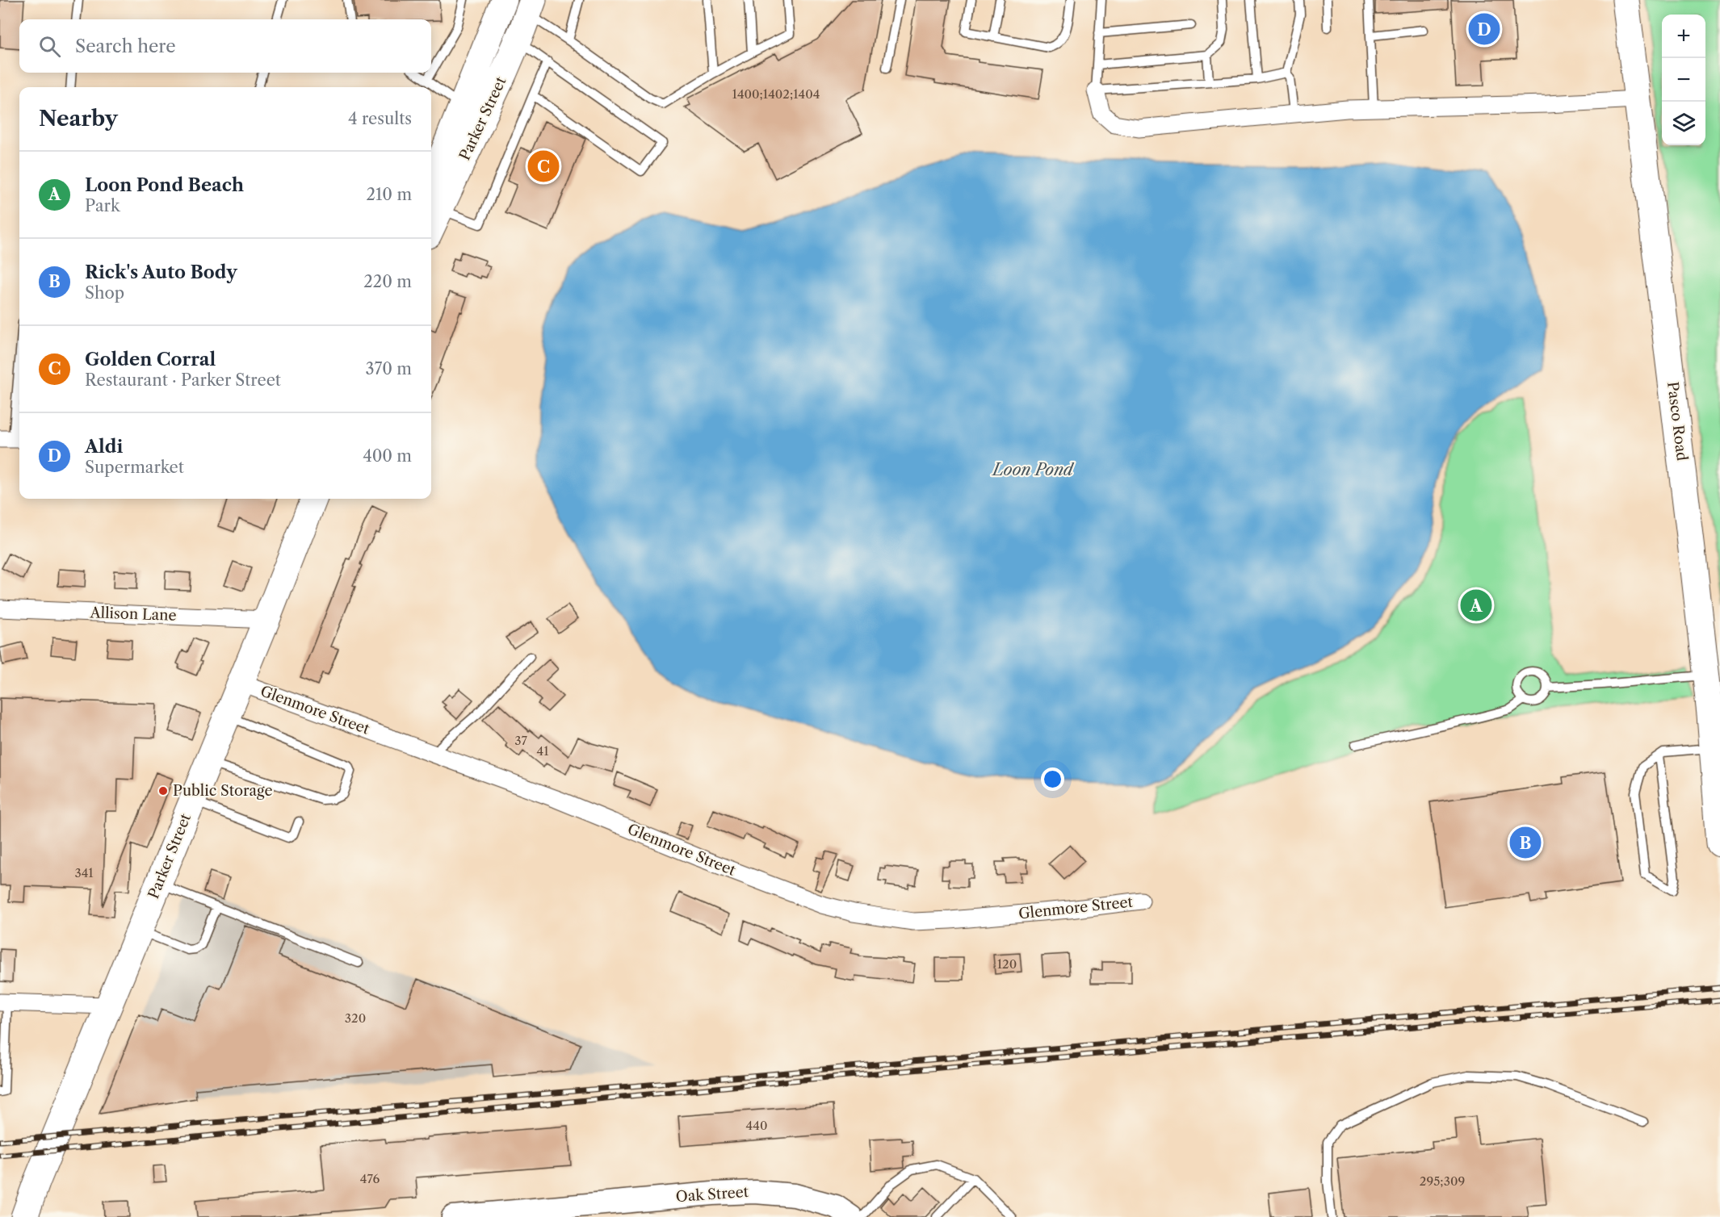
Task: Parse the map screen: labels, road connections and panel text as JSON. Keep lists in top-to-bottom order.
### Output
{
  "streets": {
    "main road": ["Parker Street", "Pasco Road"],
    "street": ["Allison Lane", "Glenmore Street", "Oak Street"]
  },
  "crossings": [
    ["Parker Street", "Allison Lane"],
    ["Parker Street", "Glenmore Street"]
  ],
  "water": ["Loon Pond"],
  "places": ["Public Storage"],
  "house_numbers": [
    "1400;1402;1404",
    "37",
    "41",
    "341",
    "120",
    "320",
    "440",
    "476",
    "295;309"
  ],
  "page": {
    "pins": [
      "D",
      "C",
      "A",
      "B"
    ],
    "map_buttons": ["+", "−"],
    "search": "Search here",
    "heading": ["Nearby", "4 results"],
    "list": [
      {
        "mark": "A",
        "name": "Loon Pond Beach",
        "note": "Park",
        "value": "210 m"
      },
      {
        "mark": "B",
        "name": "Rick's Auto Body",
        "note": "Shop",
        "value": "220 m"
      },
      {
        "mark": "C",
        "name": "Golden Corral",
        "note": "Restaurant · Parker Street",
        "value": "370 m"
      },
      {
        "mark": "D",
        "name": "Aldi",
        "note": "Supermarket",
        "value": "400 m"
      }
    ]
  }
}
